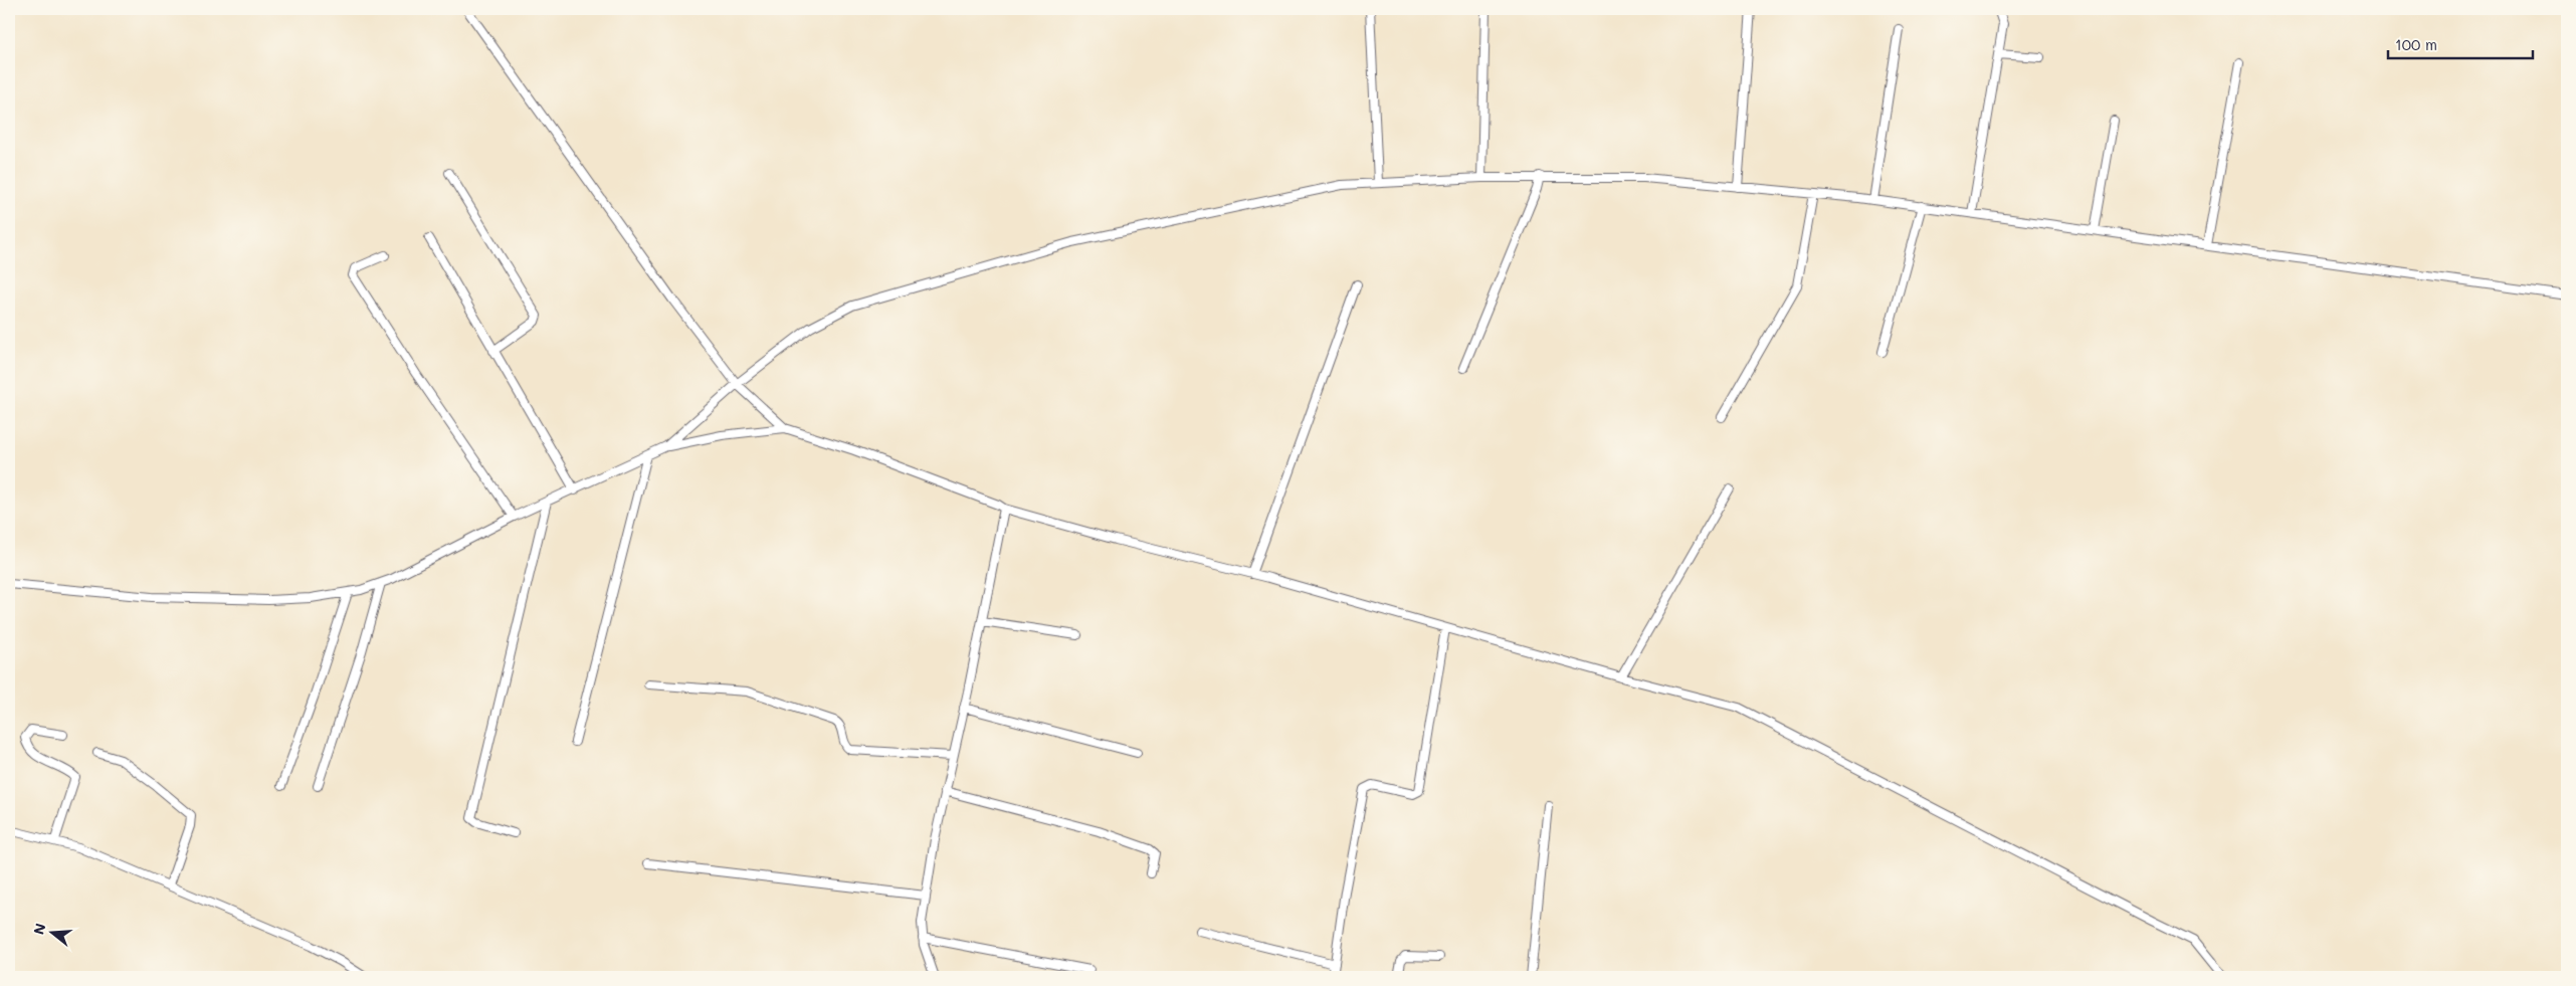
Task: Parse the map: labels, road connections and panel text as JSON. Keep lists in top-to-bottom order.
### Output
{
  "scale_bar": "100 m",
  "north": "left"
}
